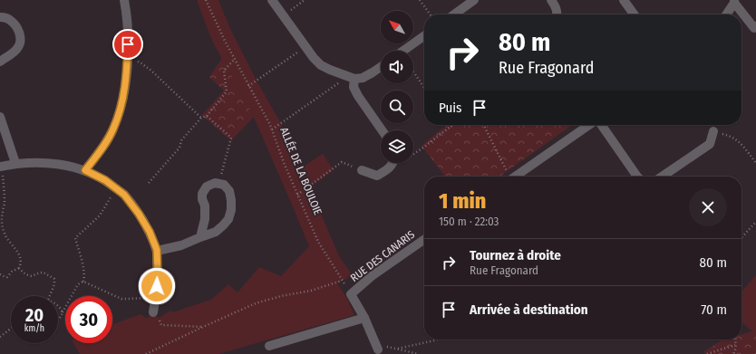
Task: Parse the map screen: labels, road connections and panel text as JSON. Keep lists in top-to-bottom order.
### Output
{
  "streets": {
    "street": ["RUE DES CANARIS"],
    "path": ["ALLÉE DE LA BOULOIE"]
  },
  "crossings": [
    ["ALLÉE DE LA BOULOIE", "RUE DES CANARIS"]
  ],
  "north": "top left",
  "page": {
    "turn": ["80 m", "Rue Fragonard"],
    "then": "Puis",
    "heading": ["1 min", "150 m · 22:03"],
    "list": [
      {
        "name": "Tournez à droite",
        "note": "Rue Fragonard",
        "value": "80 m"
      },
      {
        "name": "Arrivée à destination",
        "value": "70 m"
      }
    ],
    "speed": "20 km/h",
    "limit": "30"
  }
}
